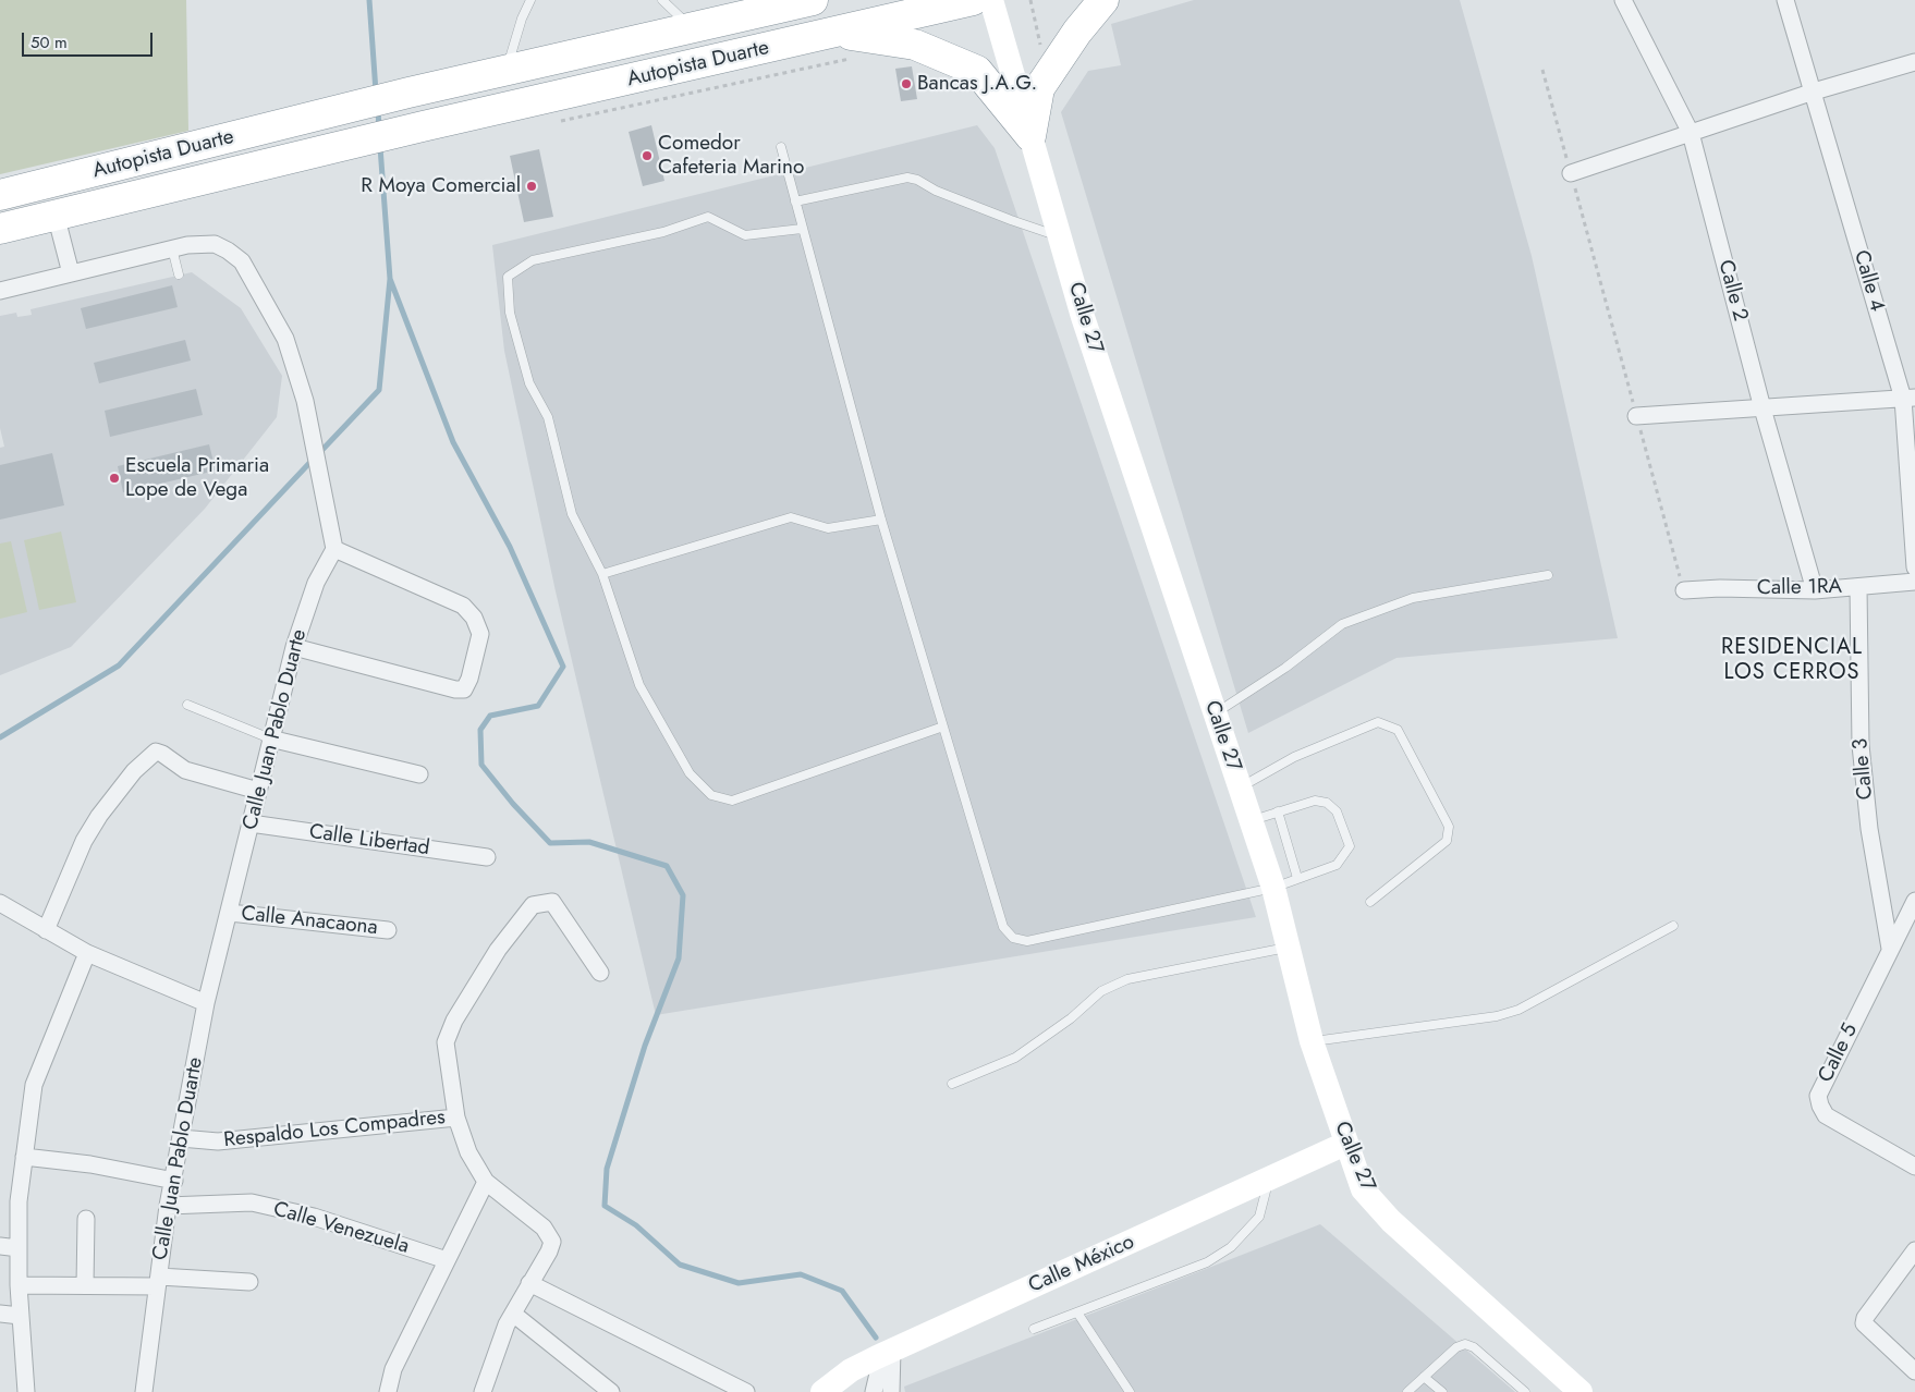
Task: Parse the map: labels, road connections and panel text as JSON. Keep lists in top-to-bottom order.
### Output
{
  "streets": {
    "highway": ["Autopista Duarte"],
    "street": [
      "Calle 4",
      "Calle 2",
      "Calle 27",
      "Calle 1RA",
      "Calle Juan Pablo Duarte",
      "Calle 3",
      "Calle Libertad",
      "Calle Anacaona",
      "Calle 5",
      "Respaldo Los Compadres",
      "Calle Venezuela",
      "Calle México"
    ]
  },
  "crossings": [
    ["Calle 2", "Calle 1RA"],
    ["Calle 27", "Calle México"],
    ["Calle 1RA", "Calle 3"],
    ["Calle Juan Pablo Duarte", "Calle Libertad"],
    ["Calle Juan Pablo Duarte", "Calle Anacaona"],
    ["Calle Juan Pablo Duarte", "Respaldo Los Compadres"],
    ["Calle Juan Pablo Duarte", "Calle Venezuela"],
    ["Calle 3", "Calle 5"]
  ],
  "districts": ["RESIDENCIAL LOS CERROS"],
  "places": [
    "Bancas J.A.G.",
    "Comedor Cafeteria Marino",
    "R Moya Comercial",
    "Escuela Primaria Lope de Vega"
  ],
  "scale_bar": "50 m"
}
